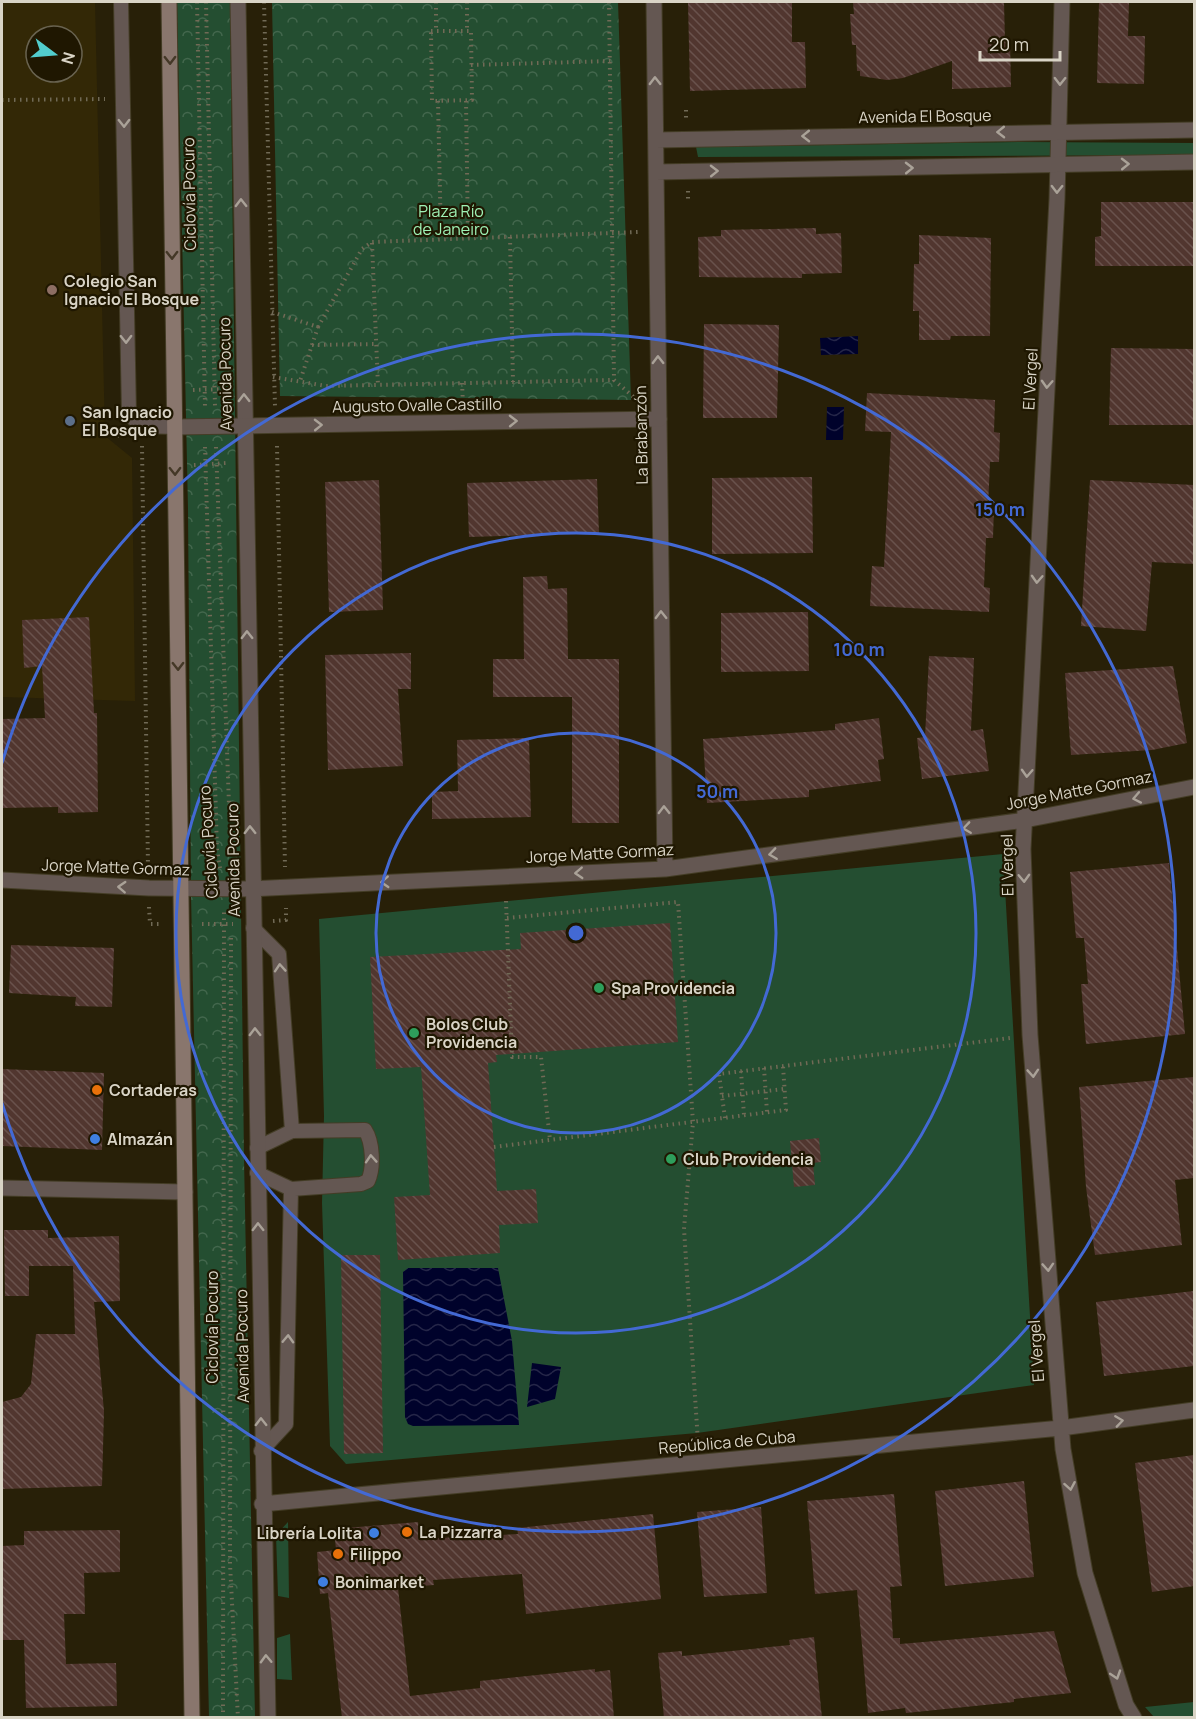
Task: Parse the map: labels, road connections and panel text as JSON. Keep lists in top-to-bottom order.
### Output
{
  "streets": {
    "street": [
      "Avenida El Bosque",
      "Avenida Pocuro",
      "El Vergel",
      "Augusto Ovalle Castillo",
      "La Brabanzón",
      "Jorge Matte Gormaz",
      "República de Cuba"
    ],
    "path": ["Ciclovía Pocuro"]
  },
  "crossings": [
    ["Avenida El Bosque", "El Vergel"],
    ["Avenida El Bosque", "La Brabanzón"],
    ["Ciclovía Pocuro", "Augusto Ovalle Castillo"],
    ["Ciclovía Pocuro", "Jorge Matte Gormaz"],
    ["Avenida Pocuro", "Augusto Ovalle Castillo"],
    ["Avenida Pocuro", "Jorge Matte Gormaz"],
    ["Avenida Pocuro", "República de Cuba"],
    ["El Vergel", "Jorge Matte Gormaz"],
    ["El Vergel", "República de Cuba"],
    ["Augusto Ovalle Castillo", "La Brabanzón"],
    ["La Brabanzón", "Jorge Matte Gormaz"]
  ],
  "one_way": [
    "Avenida Pocuro",
    "El Vergel",
    "Augusto Ovalle Castillo",
    "La Brabanzón",
    "Jorge Matte Gormaz"
  ],
  "parks": ["Plaza Río de Janeiro"],
  "places": [
    "Colegio San Ignacio El Bosque",
    "San Ignacio El Bosque",
    "Spa Providencia",
    "Bolos Club Providencia",
    "Cortaderas",
    "Almazán",
    "Club Providencia",
    "La Pizzarra",
    "Librería Lolita",
    "Filippo",
    "Bonimarket"
  ],
  "scale_bar": "20 m",
  "north": "right",
  "rings": ["150 m", "100 m", "50 m"]
}
